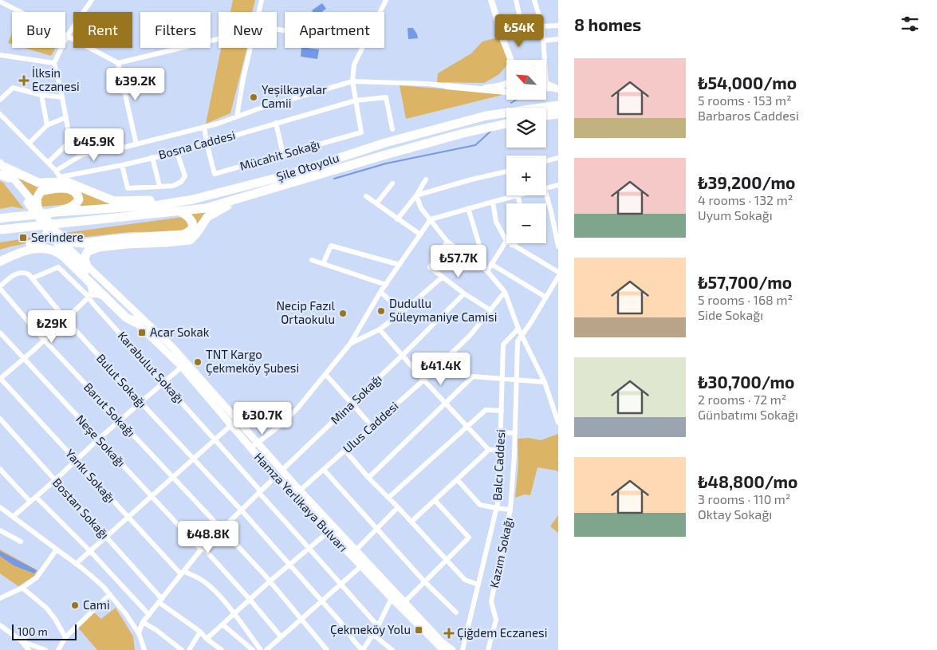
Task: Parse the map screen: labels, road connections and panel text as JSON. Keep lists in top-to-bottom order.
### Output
{
  "streets": {
    "highway": ["Şile Otoyolu"],
    "main road": ["Hamza Yerlikaya Bulvarı"],
    "street": [
      "Bosna Caddesi",
      "Mücahit Sokağı",
      "Karabulut Sokağı",
      "Bulut Sokağı",
      "Mina Sokağı",
      "Barut Sokağı",
      "Ulus Caddesi",
      "Neşe Sokağı",
      "Balcı Caddesi",
      "Yankı Sokağı",
      "Bostan Sokağı",
      "Kazım Sokağı"
    ]
  },
  "crossings": [
    ["Bosna Caddesi", "Mücahit Sokağı"],
    ["Karabulut Sokağı", "Bulut Sokağı"],
    ["Mina Sokağı", "Hamza Yerlikaya Bulvarı"],
    ["Ulus Caddesi", "Hamza Yerlikaya Bulvarı"]
  ],
  "places": {
    "health": ["İlksin Eczanesi", "Çiğdem Eczanesi"],
    "other": [
      "Yeşilkayalar Camii",
      "Dudullu Süleymaniye Camisi",
      "Necip Fazıl Ortaokulu",
      "TNT Kargo Çekmeköy Şubesi",
      "Cami"
    ],
    "transit": ["Serindere", "Acar Sokak", "Çekmeköy Yolu"]
  },
  "scale_bar": "100 m",
  "north": "top left",
  "page": {
    "heading": "8 homes",
    "chip": [
      "Buy",
      "Rent",
      "Filters",
      "New",
      "Apartment"
    ],
    "price": [
      "₺54K",
      "₺39.2K",
      "₺45.9K",
      "₺57.7K",
      "₺29K",
      "₺41.4K",
      "₺30.7K",
      "₺48.8K"
    ],
    "list": [
      {
        "name": "₺54,000/mo",
        "note": "5 rooms · 153 m² · Barbaros Caddesi"
      },
      {
        "name": "₺39,200/mo",
        "note": "4 rooms · 132 m² · Uyum Sokağı"
      },
      {
        "name": "₺57,700/mo",
        "note": "5 rooms · 168 m² · Side Sokağı"
      },
      {
        "name": "₺30,700/mo",
        "note": "2 rooms · 72 m² · Günbatımı Sokağı"
      },
      {
        "name": "₺48,800/mo",
        "note": "3 rooms · 110 m² · Oktay Sokağı"
      }
    ],
    "map_buttons": ["+", "−"],
    "scale": "100 m"
  }
}
